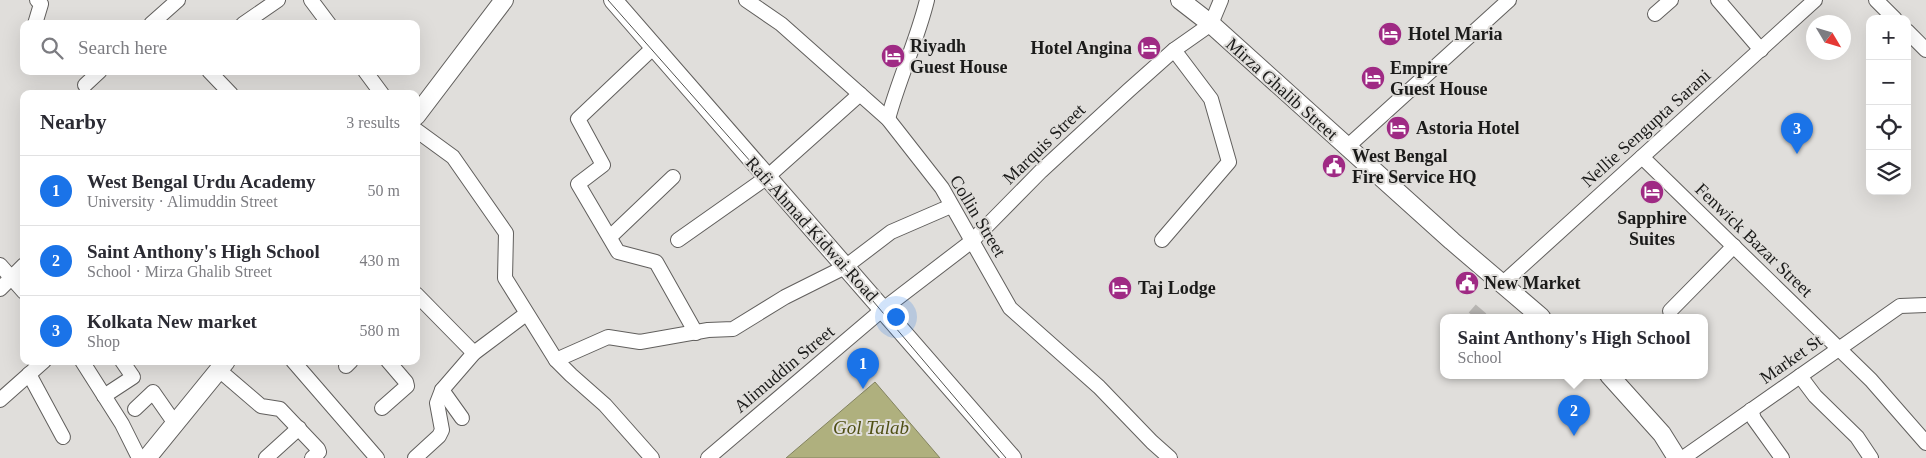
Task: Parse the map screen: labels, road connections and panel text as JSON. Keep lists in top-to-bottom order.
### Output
{
  "streets": {
    "main road": ["Mirza Ghalib Street", "Rafi Ahmad Kidwai Road"],
    "street": [
      "Nellie Sengupta Sarani",
      "Marquis Street",
      "Collin Street",
      "Fenwick Bazar Street",
      "Market St",
      "Alimuddin Street"
    ]
  },
  "crossings": [
    ["Mirza Ghalib Street", "Nellie Sengupta Sarani"],
    ["Mirza Ghalib Street", "Marquis Street"],
    ["Nellie Sengupta Sarani", "Fenwick Bazar Street"],
    ["Marquis Street", "Collin Street"],
    ["Marquis Street", "Rafi Ahmad Kidwai Road"],
    ["Marquis Street", "Alimuddin Street"],
    ["Rafi Ahmad Kidwai Road", "Alimuddin Street"],
    ["Fenwick Bazar Street", "Market St"]
  ],
  "water": ["Gol Talab"],
  "places": {
    "hotel": [
      "Hotel Maria",
      "Hotel Angina",
      "Riyadh Guest House",
      "Empire Guest House",
      "Astoria Hotel",
      "Sapphire Suites",
      "Taj Lodge"
    ],
    "public building": ["West Bengal Fire Service HQ", "New Market"]
  },
  "north": "bottom right",
  "page": {
    "map_buttons": ["+", "−"],
    "search": "Search here",
    "heading": ["Nearby", "3 results"],
    "pins": ["3", "1", "2"],
    "list": [
      {
        "mark": "1",
        "name": "West Bengal Urdu Academy",
        "note": "University · Alimuddin Street",
        "value": "50 m"
      },
      {
        "mark": "2",
        "name": "Saint Anthony's High School",
        "note": "School · Mirza Ghalib Street",
        "value": "430 m"
      },
      {
        "mark": "3",
        "name": "Kolkata New market",
        "note": "Shop",
        "value": "580 m"
      }
    ],
    "popup": ["Saint Anthony's High School", "School"]
  }
}
